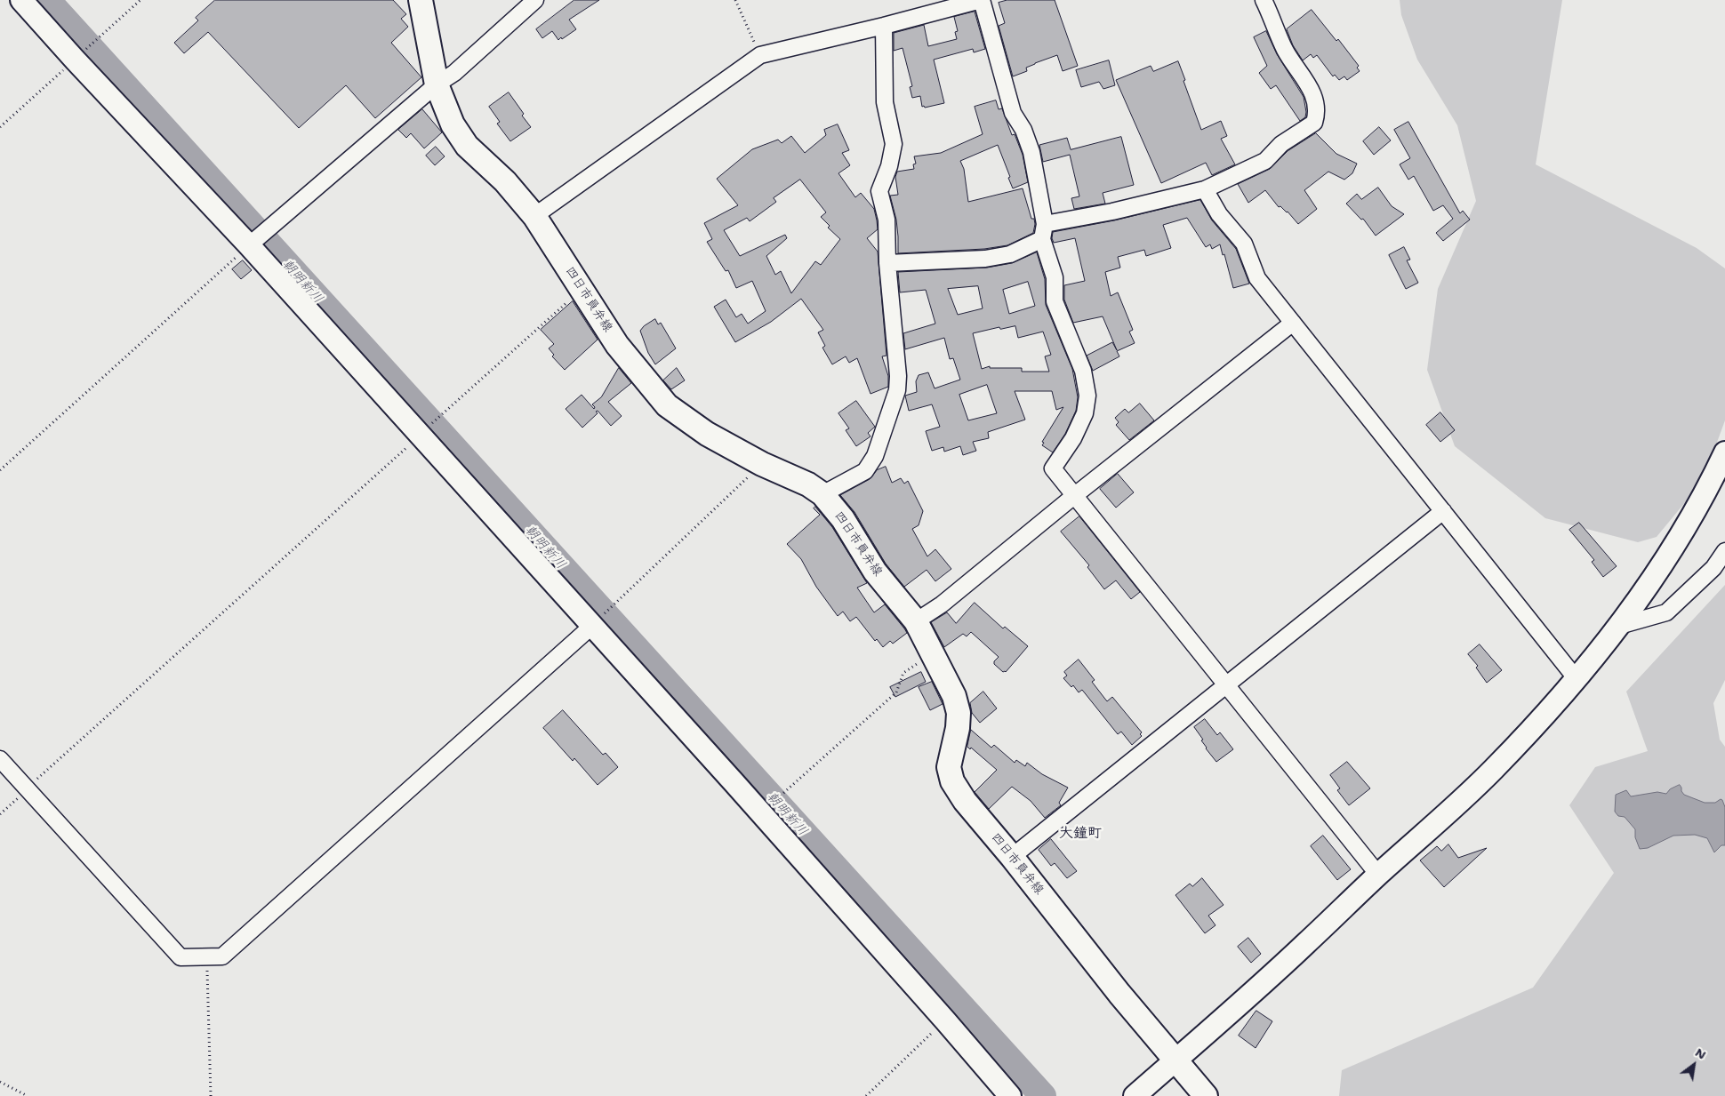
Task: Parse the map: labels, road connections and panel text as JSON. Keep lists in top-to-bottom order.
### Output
{
  "streets": {
    "main road": ["四日市員弁線"]
  },
  "districts": ["大鐘町"],
  "water": ["朝明新川"],
  "north": "top right"
}
